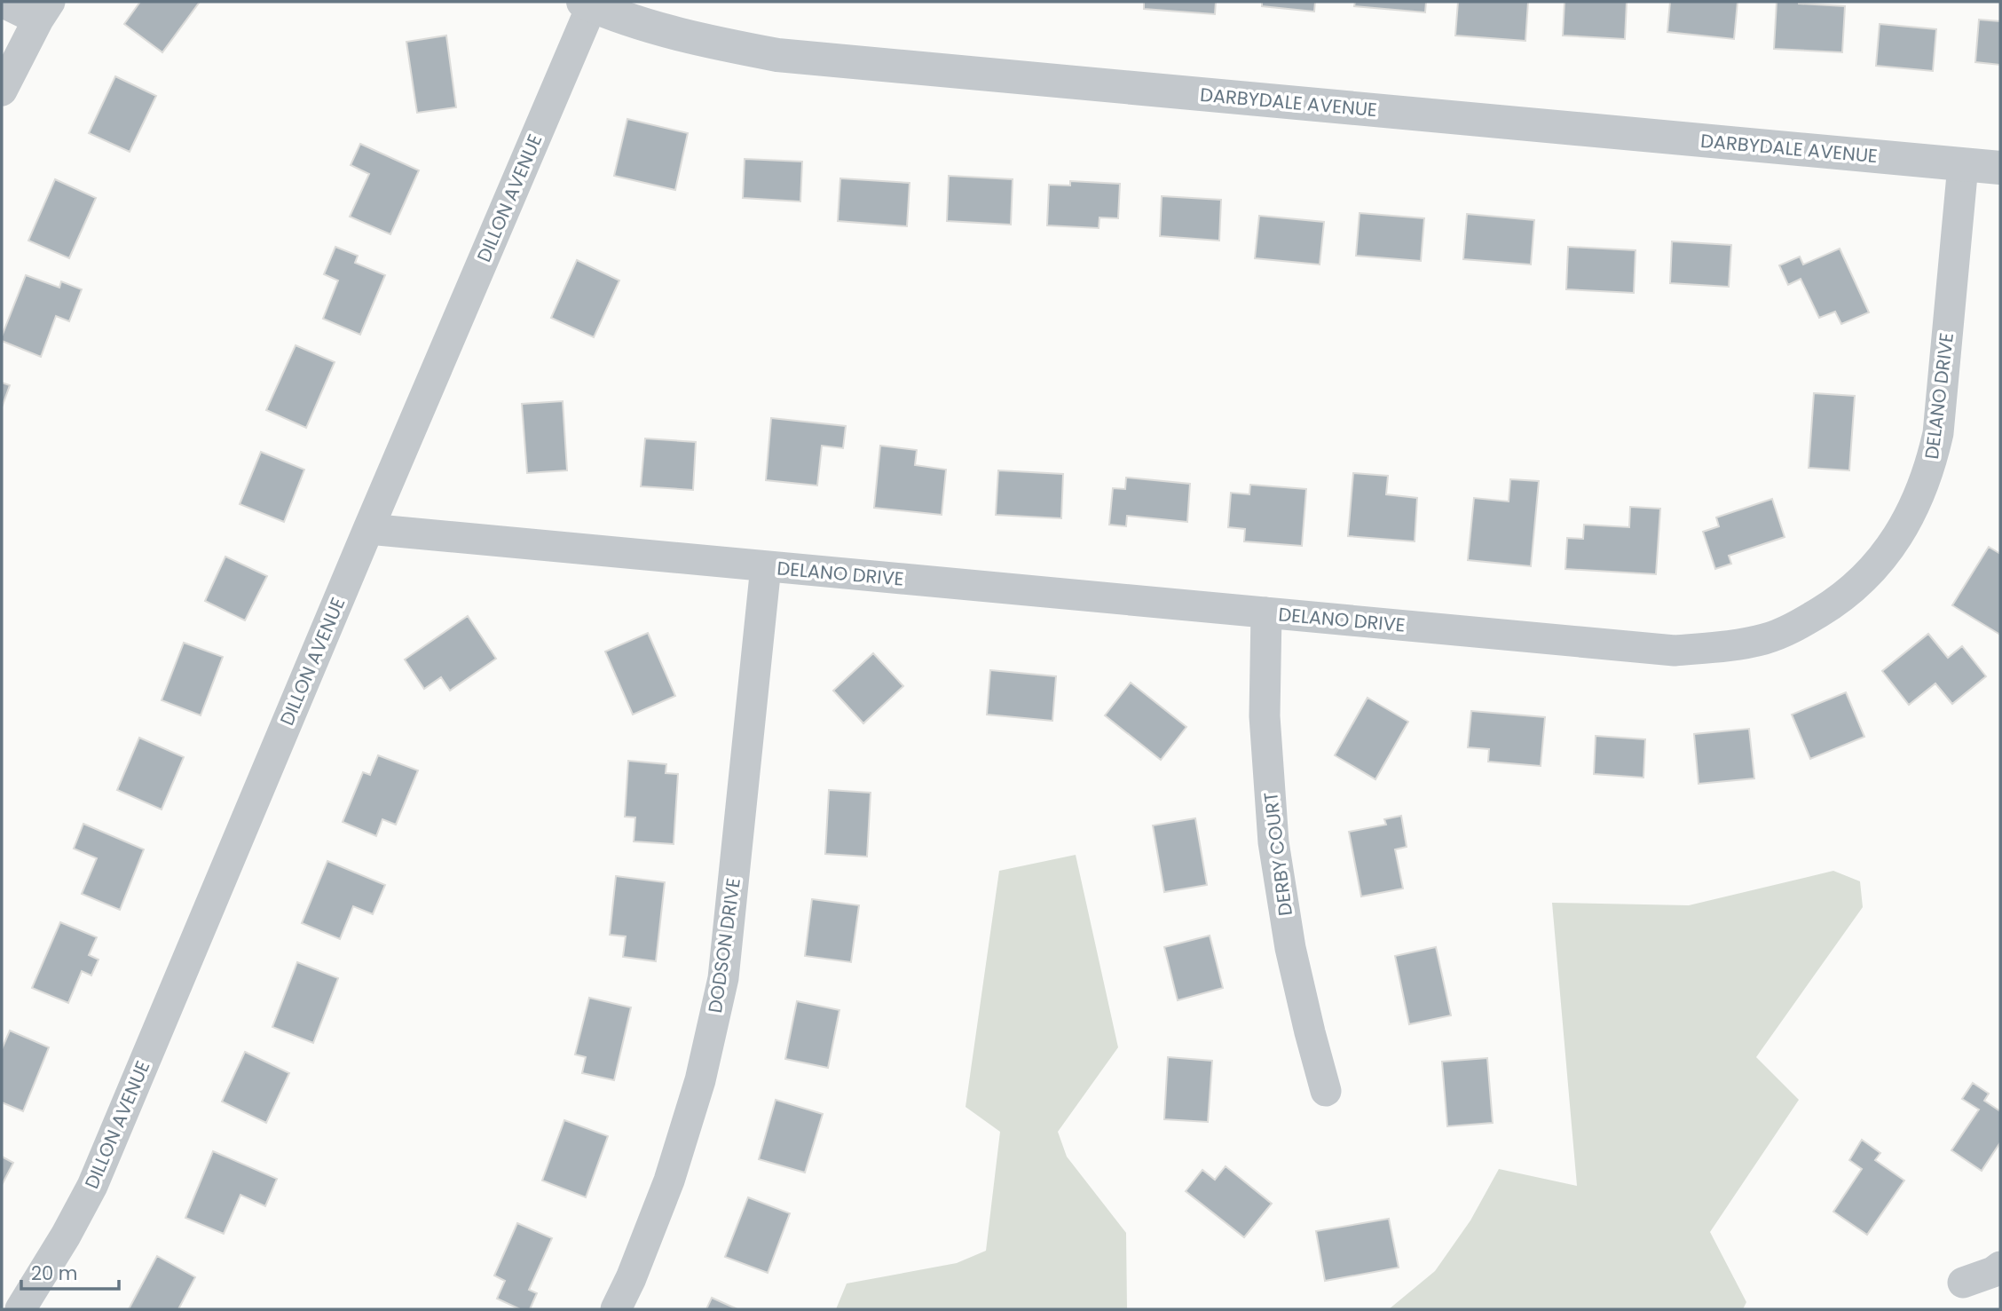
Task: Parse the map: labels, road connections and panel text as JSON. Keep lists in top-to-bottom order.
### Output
{
  "streets": {
    "street": [
      "DARBYDALE AVENUE",
      "DILLON AVENUE",
      "DELANO DRIVE",
      "DERBY COURT",
      "DODSON DRIVE"
    ]
  },
  "crossings": [
    ["DARBYDALE AVENUE", "DILLON AVENUE"],
    ["DARBYDALE AVENUE", "DELANO DRIVE"],
    ["DILLON AVENUE", "DELANO DRIVE"],
    ["DELANO DRIVE", "DERBY COURT"],
    ["DELANO DRIVE", "DODSON DRIVE"]
  ],
  "scale_bar": "20 m"
}
